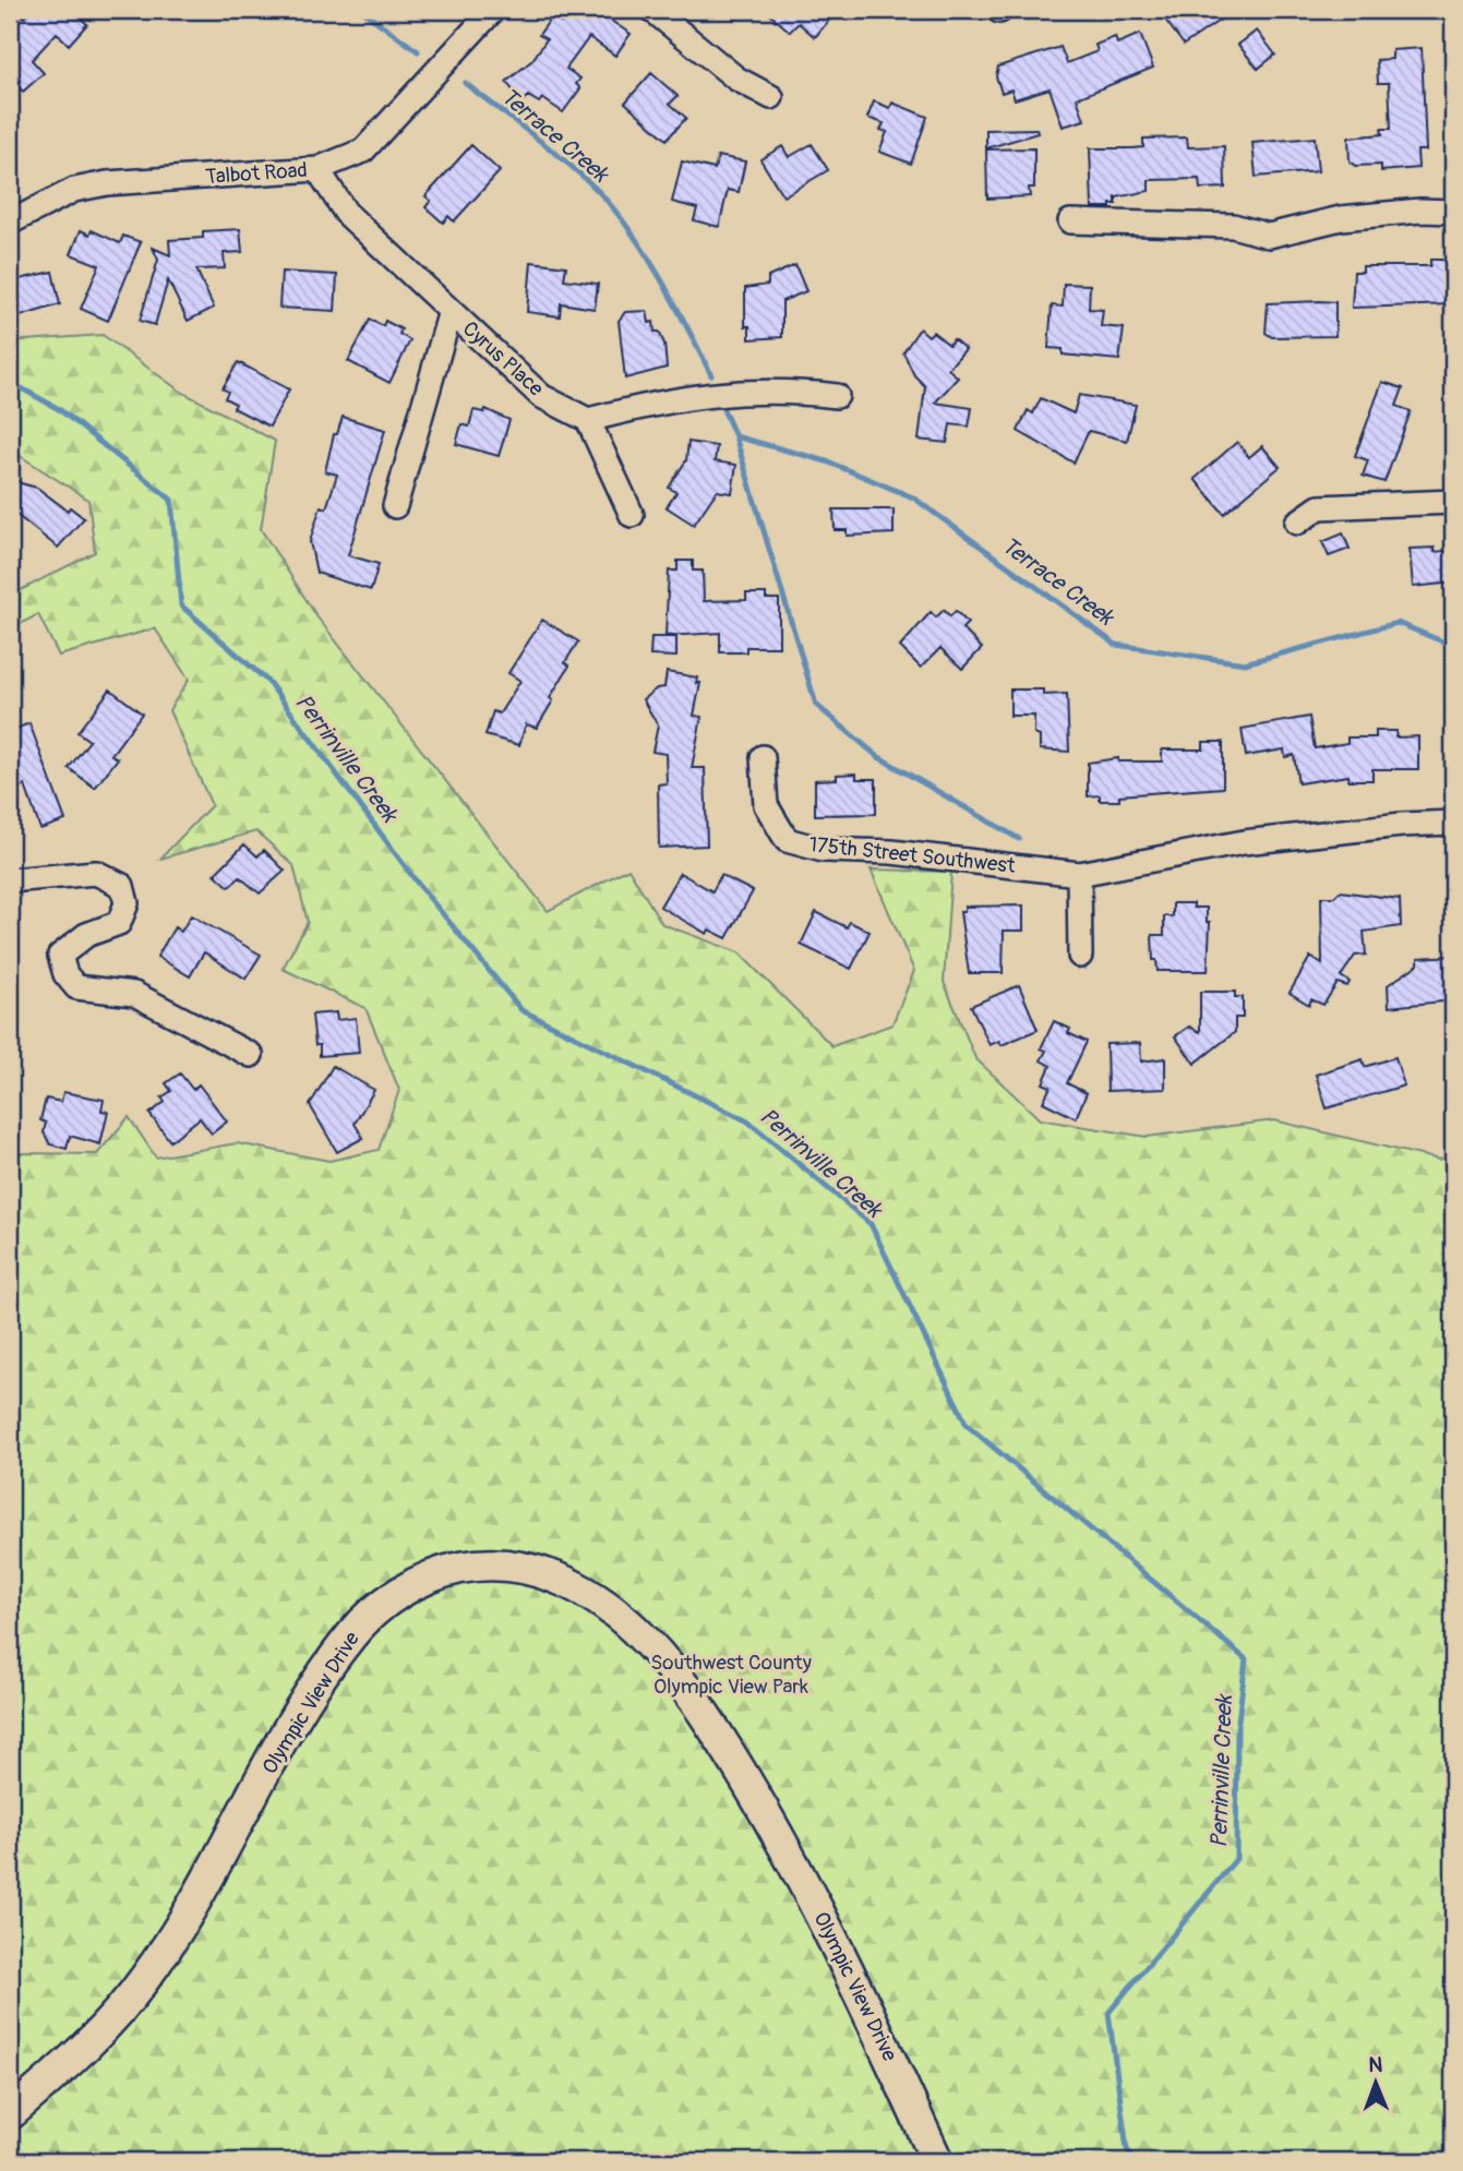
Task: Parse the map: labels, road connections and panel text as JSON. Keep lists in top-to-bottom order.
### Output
{
  "streets": {
    "main road": ["Olympic View Drive"],
    "street": ["Talbot Road", "Cyrus Place", "175th Street Southwest"]
  },
  "crossings": [
    ["Talbot Road", "Cyrus Place"]
  ],
  "water": ["Terrace Creek", "Perrinville Creek"],
  "parks": ["Southwest County Olympic View Park"],
  "north": "top"
}
